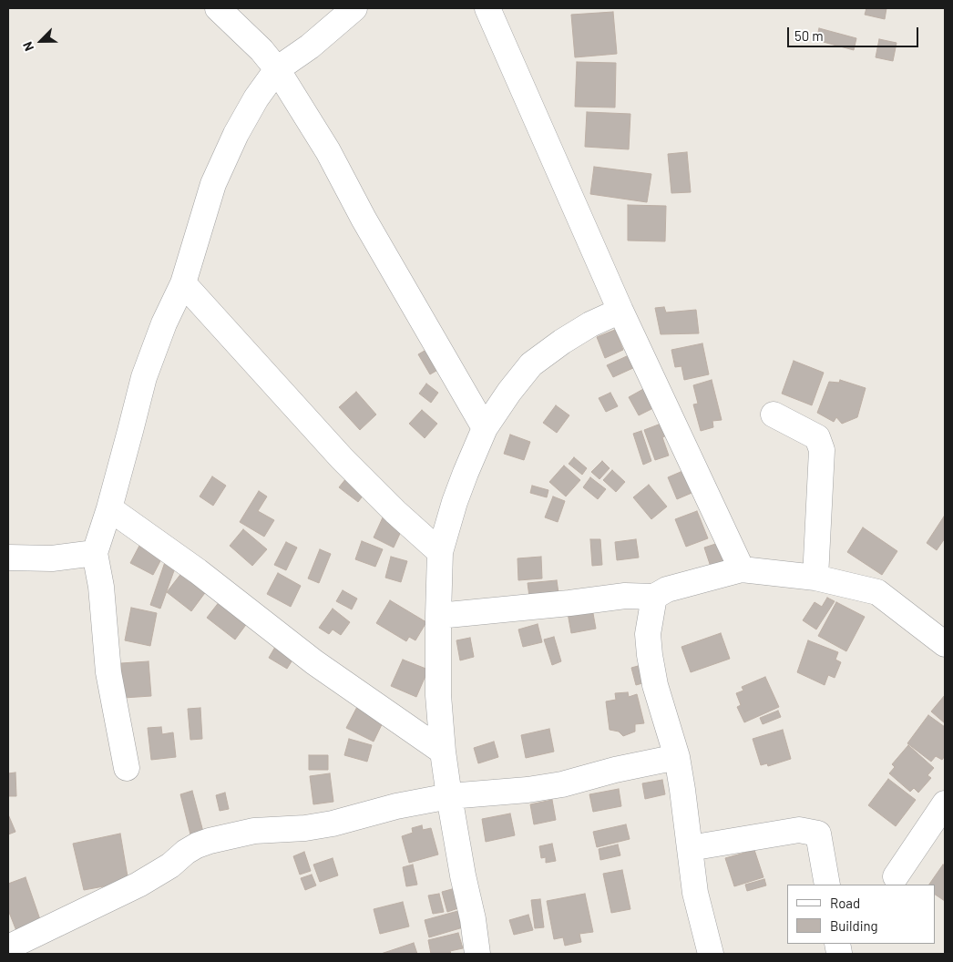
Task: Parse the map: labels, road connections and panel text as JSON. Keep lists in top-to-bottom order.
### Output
{
  "legend": ["Road", "Building"],
  "scale_bar": "50 m",
  "north": "bottom left"
}
